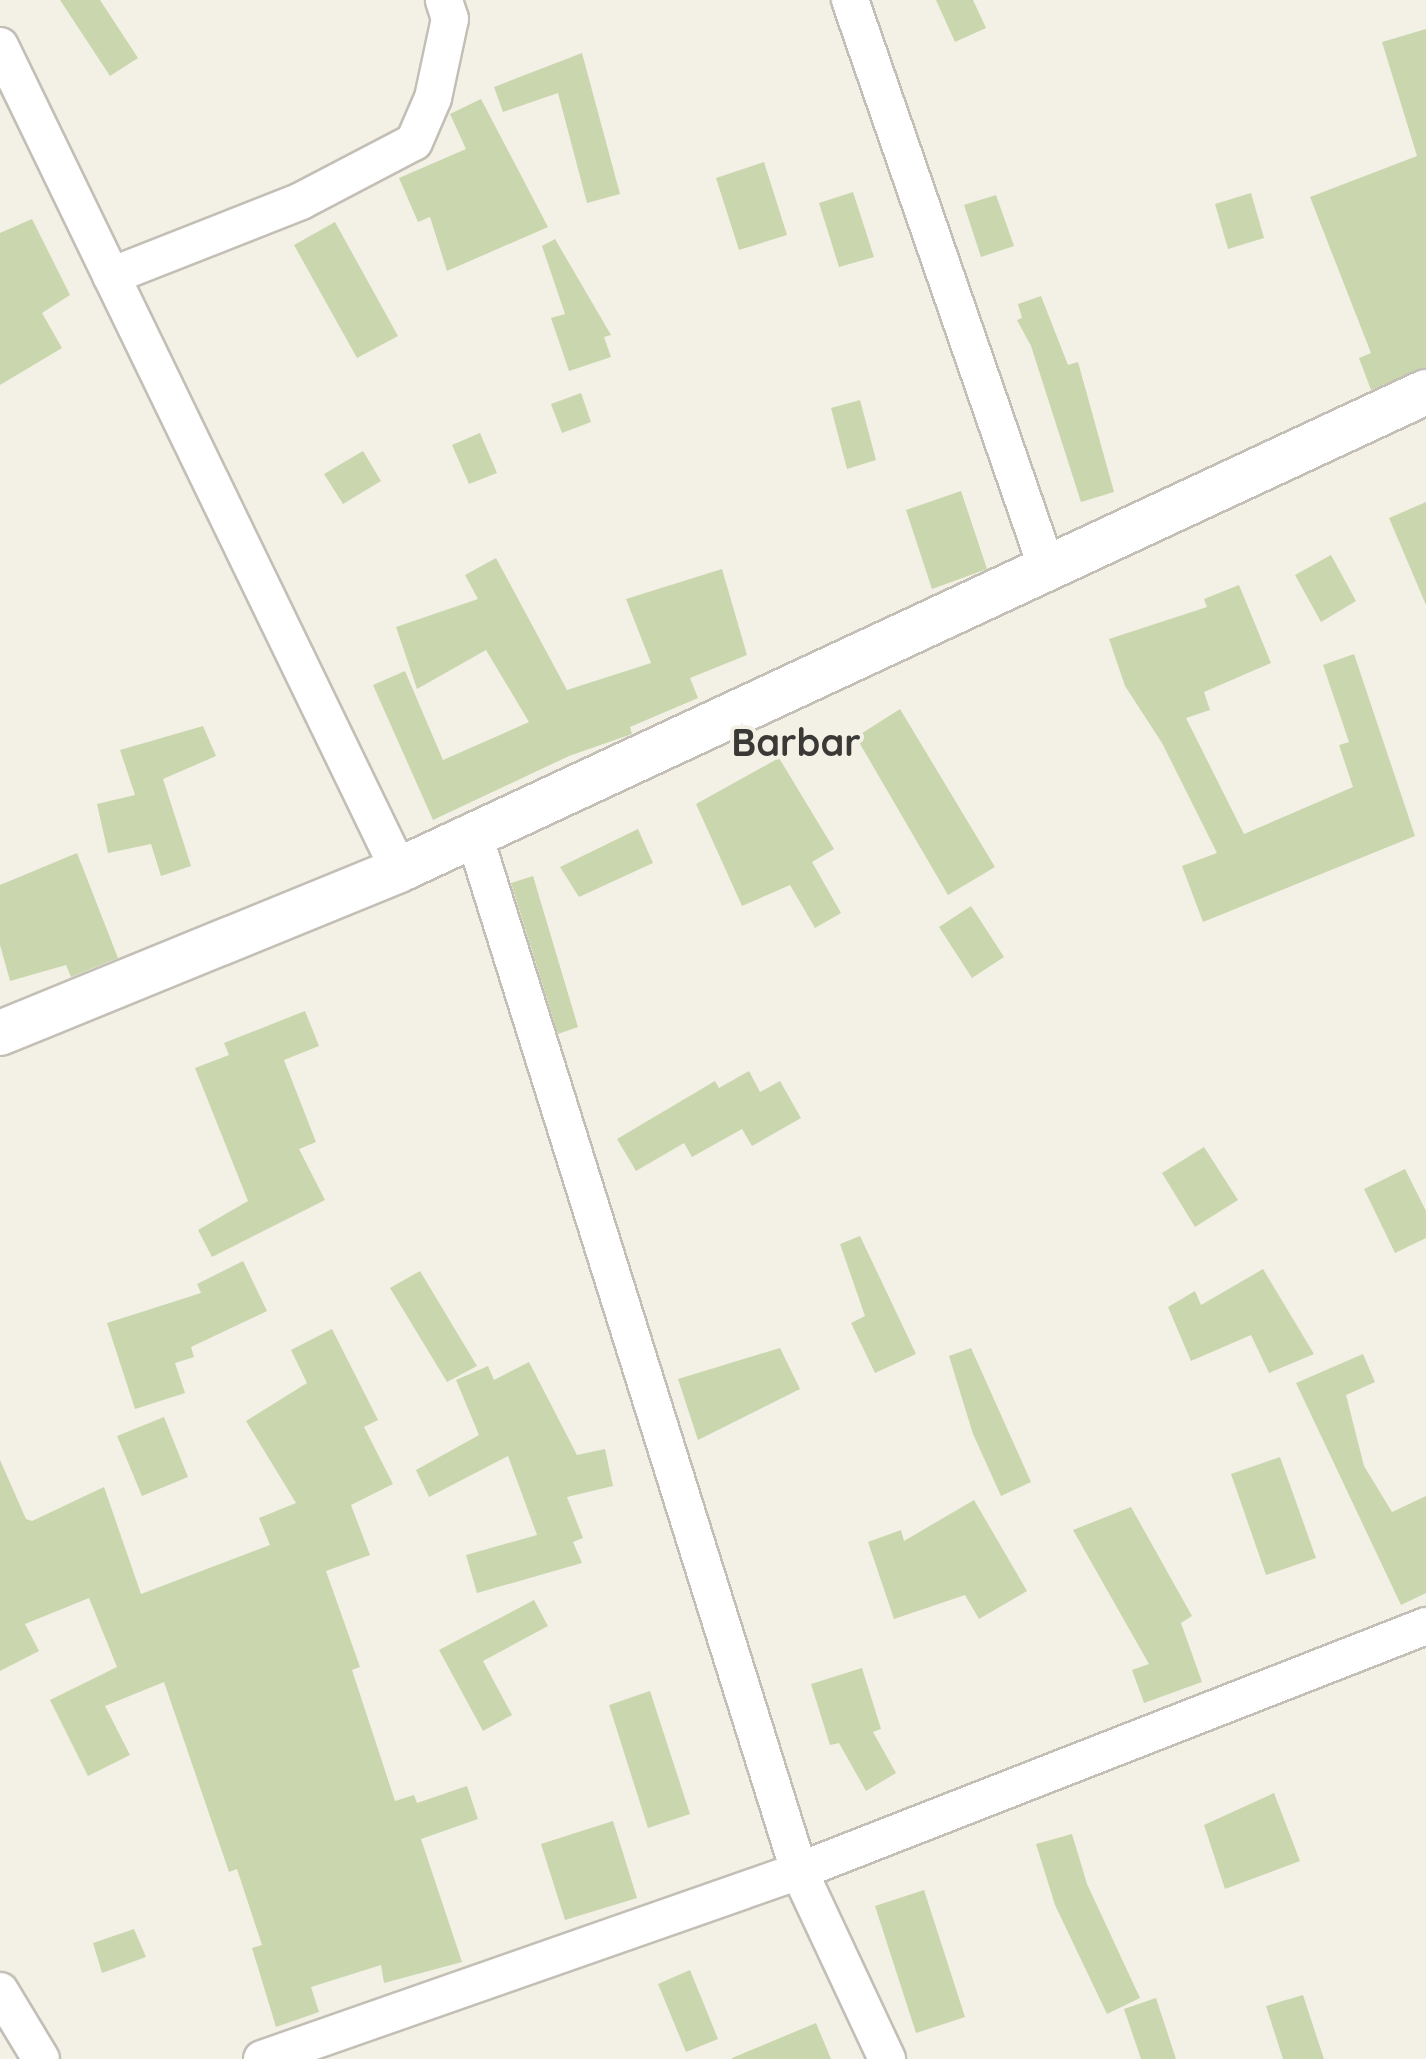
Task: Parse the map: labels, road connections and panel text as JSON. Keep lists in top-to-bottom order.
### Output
{
  "districts": ["Barbar"]
}
